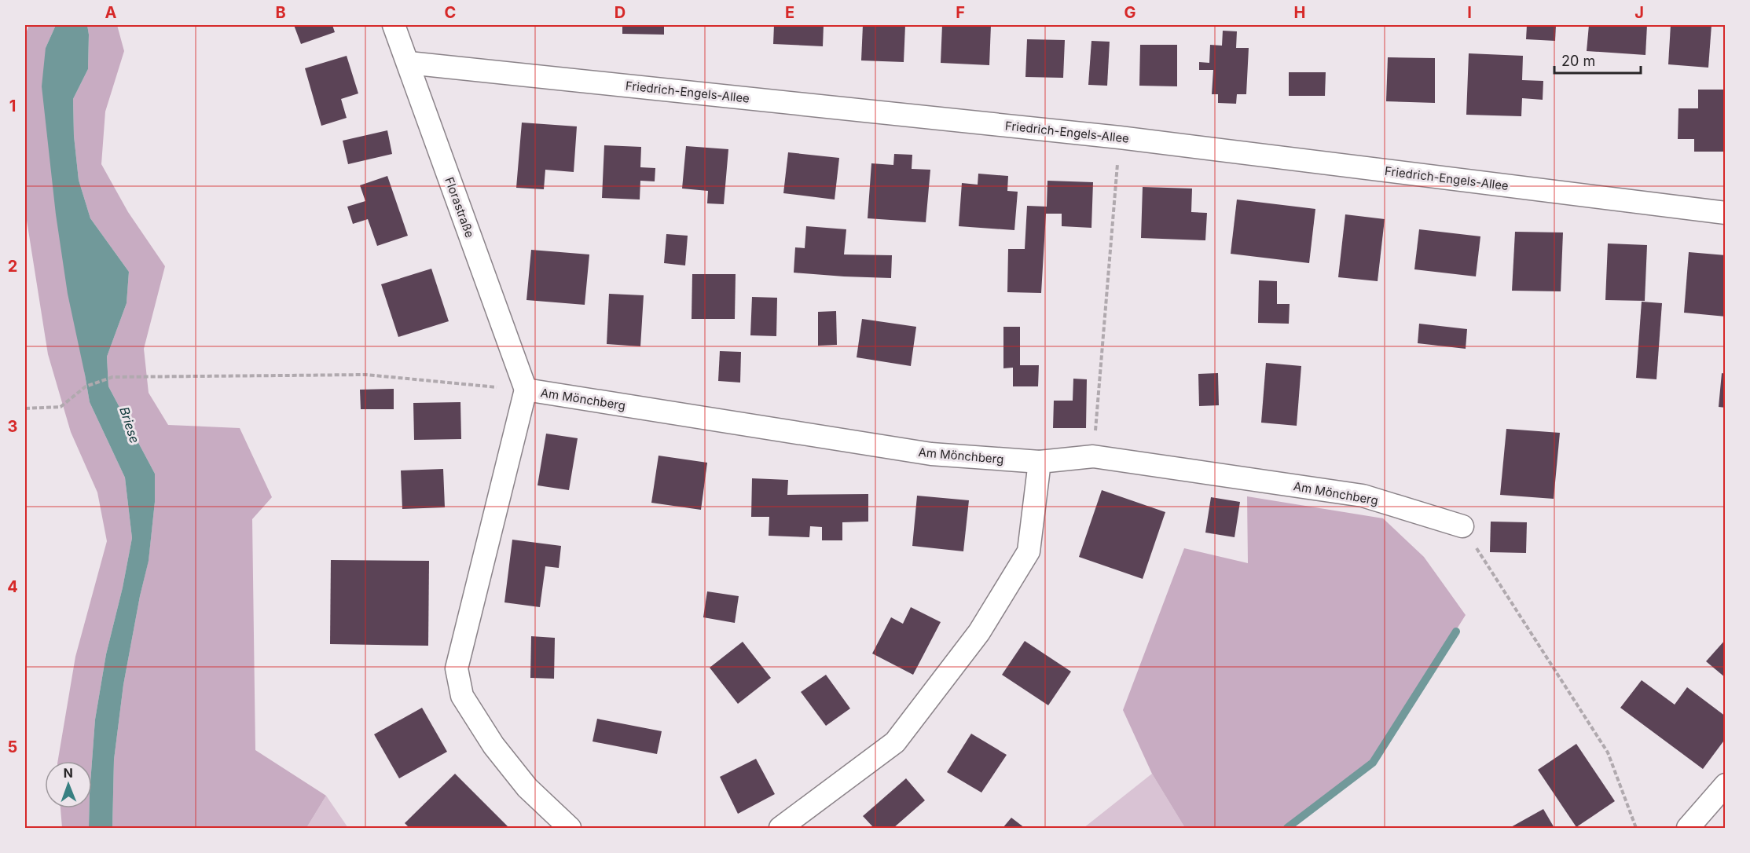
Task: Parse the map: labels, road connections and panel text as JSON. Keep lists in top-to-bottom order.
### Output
{
  "streets": {
    "street": ["Friedrich-Engels-Allee", "Florastraße", "Am Mönchberg"]
  },
  "crossings": [
    ["Friedrich-Engels-Allee", "Florastraße"],
    ["Florastraße", "Am Mönchberg"]
  ],
  "water": ["Briese"],
  "scale_bar": "20 m",
  "north": "top",
  "grid": {
    "columns": [
      "A",
      "B",
      "C",
      "D",
      "E",
      "F",
      "G",
      "H",
      "I",
      "J"
    ],
    "rows": [
      "1",
      "2",
      "3",
      "4",
      "5"
    ]
  }
}
